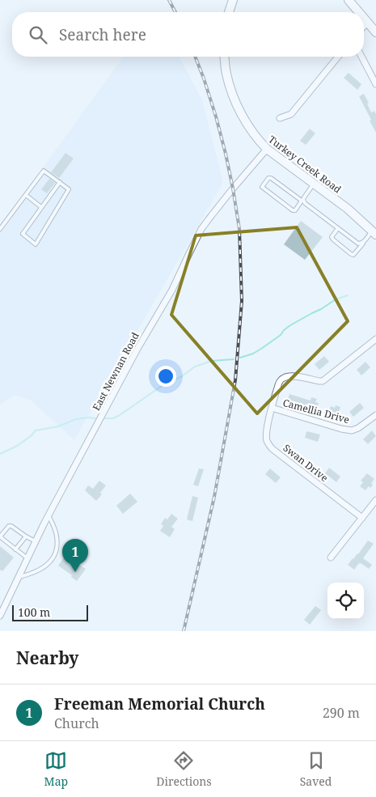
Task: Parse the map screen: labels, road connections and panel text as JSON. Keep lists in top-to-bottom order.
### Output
{
  "streets": {
    "street": [
      "Turkey Creek Road",
      "East Newnan Road",
      "Camellia Drive",
      "Swan Drive"
    ]
  },
  "crossings": [
    ["Turkey Creek Road", "East Newnan Road"],
    ["Camellia Drive", "Swan Drive"]
  ],
  "scale_bar": "100 m",
  "page": {
    "search": "Search here",
    "pins": "1",
    "scale": "100 m",
    "heading": "Nearby",
    "list": [
      {
        "mark": "1",
        "name": "Freeman Memorial Church",
        "note": "Church",
        "value": "290 m"
      }
    ],
    "nav": ["Map", "Directions", "Saved"]
  }
}
